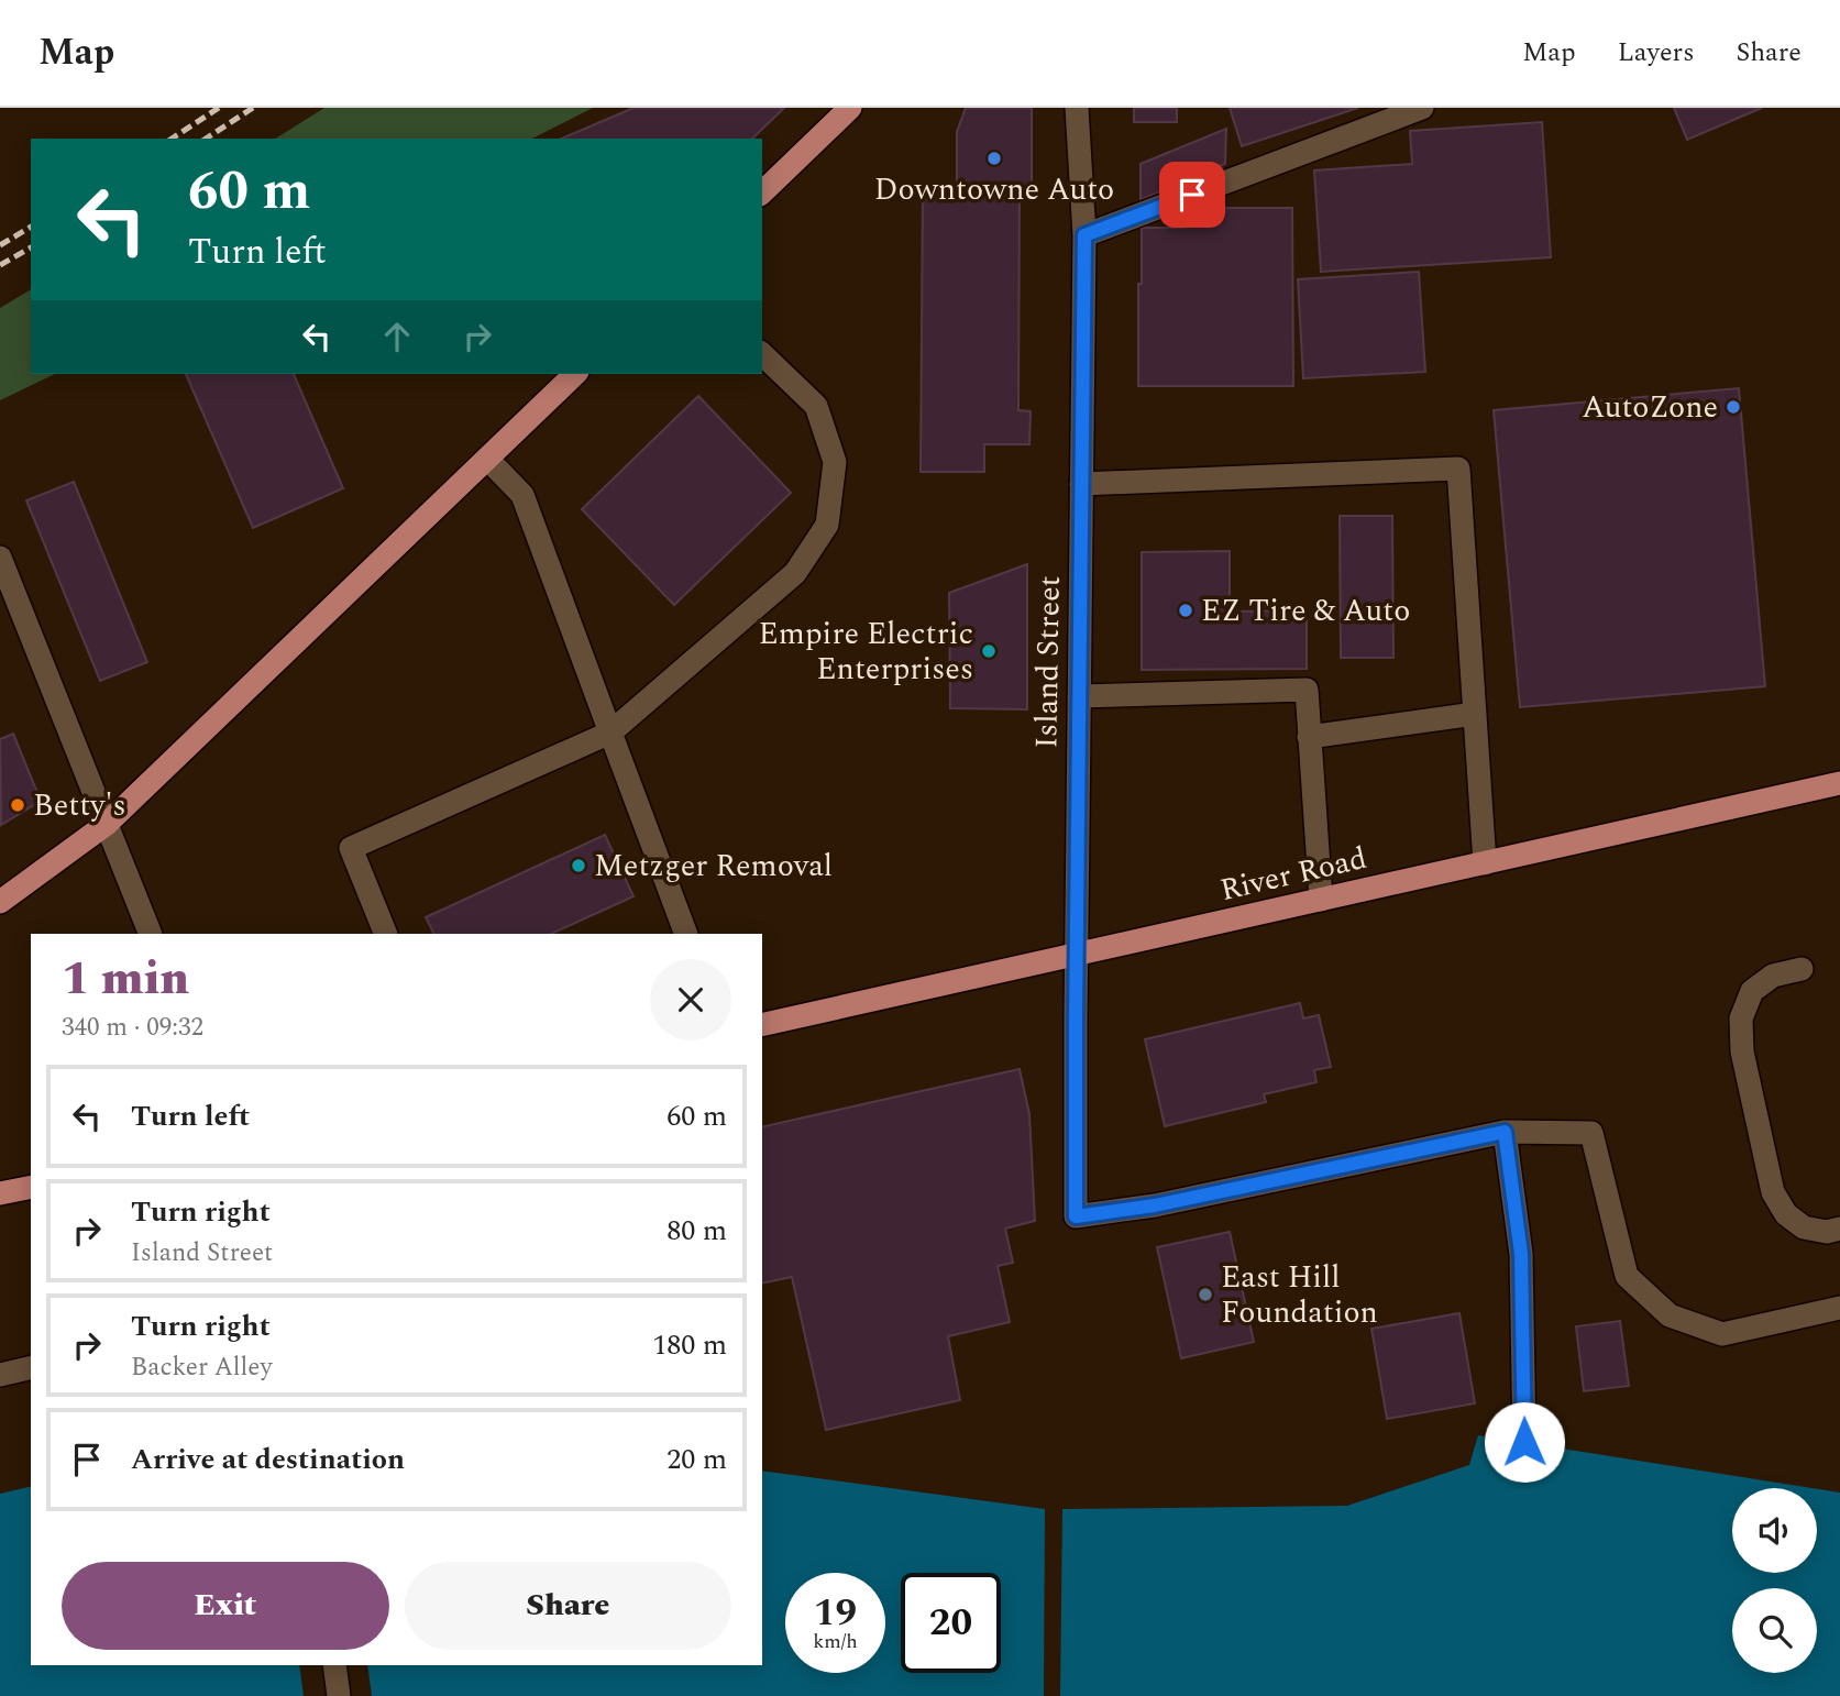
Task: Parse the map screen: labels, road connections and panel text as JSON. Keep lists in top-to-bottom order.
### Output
{
  "streets": {
    "main road": ["River Road"],
    "street": ["Island Street"]
  },
  "crossings": [
    ["Island Street", "River Road"]
  ],
  "places": [
    "Downtowne Auto",
    "AutoZone",
    "EZ Tire & Auto",
    "Empire Electric Enterprises",
    "Betty's",
    "Metzger Removal",
    "East Hill Foundation"
  ],
  "page": {
    "header": "Map",
    "nav": ["Map", "Layers", "Share"],
    "turn": ["60 m", "Turn left"],
    "heading": ["1 min", "340 m · 09:32"],
    "list": [
      {
        "name": "Turn left",
        "value": "60 m"
      },
      {
        "name": "Turn right",
        "note": "Island Street",
        "value": "80 m"
      },
      {
        "name": "Turn right",
        "note": "Backer Alley",
        "value": "180 m"
      },
      {
        "name": "Arrive at destination",
        "value": "20 m"
      }
    ],
    "buttons": ["Exit", "Share"],
    "speed": "19 km/h",
    "limit": "20"
  }
}
